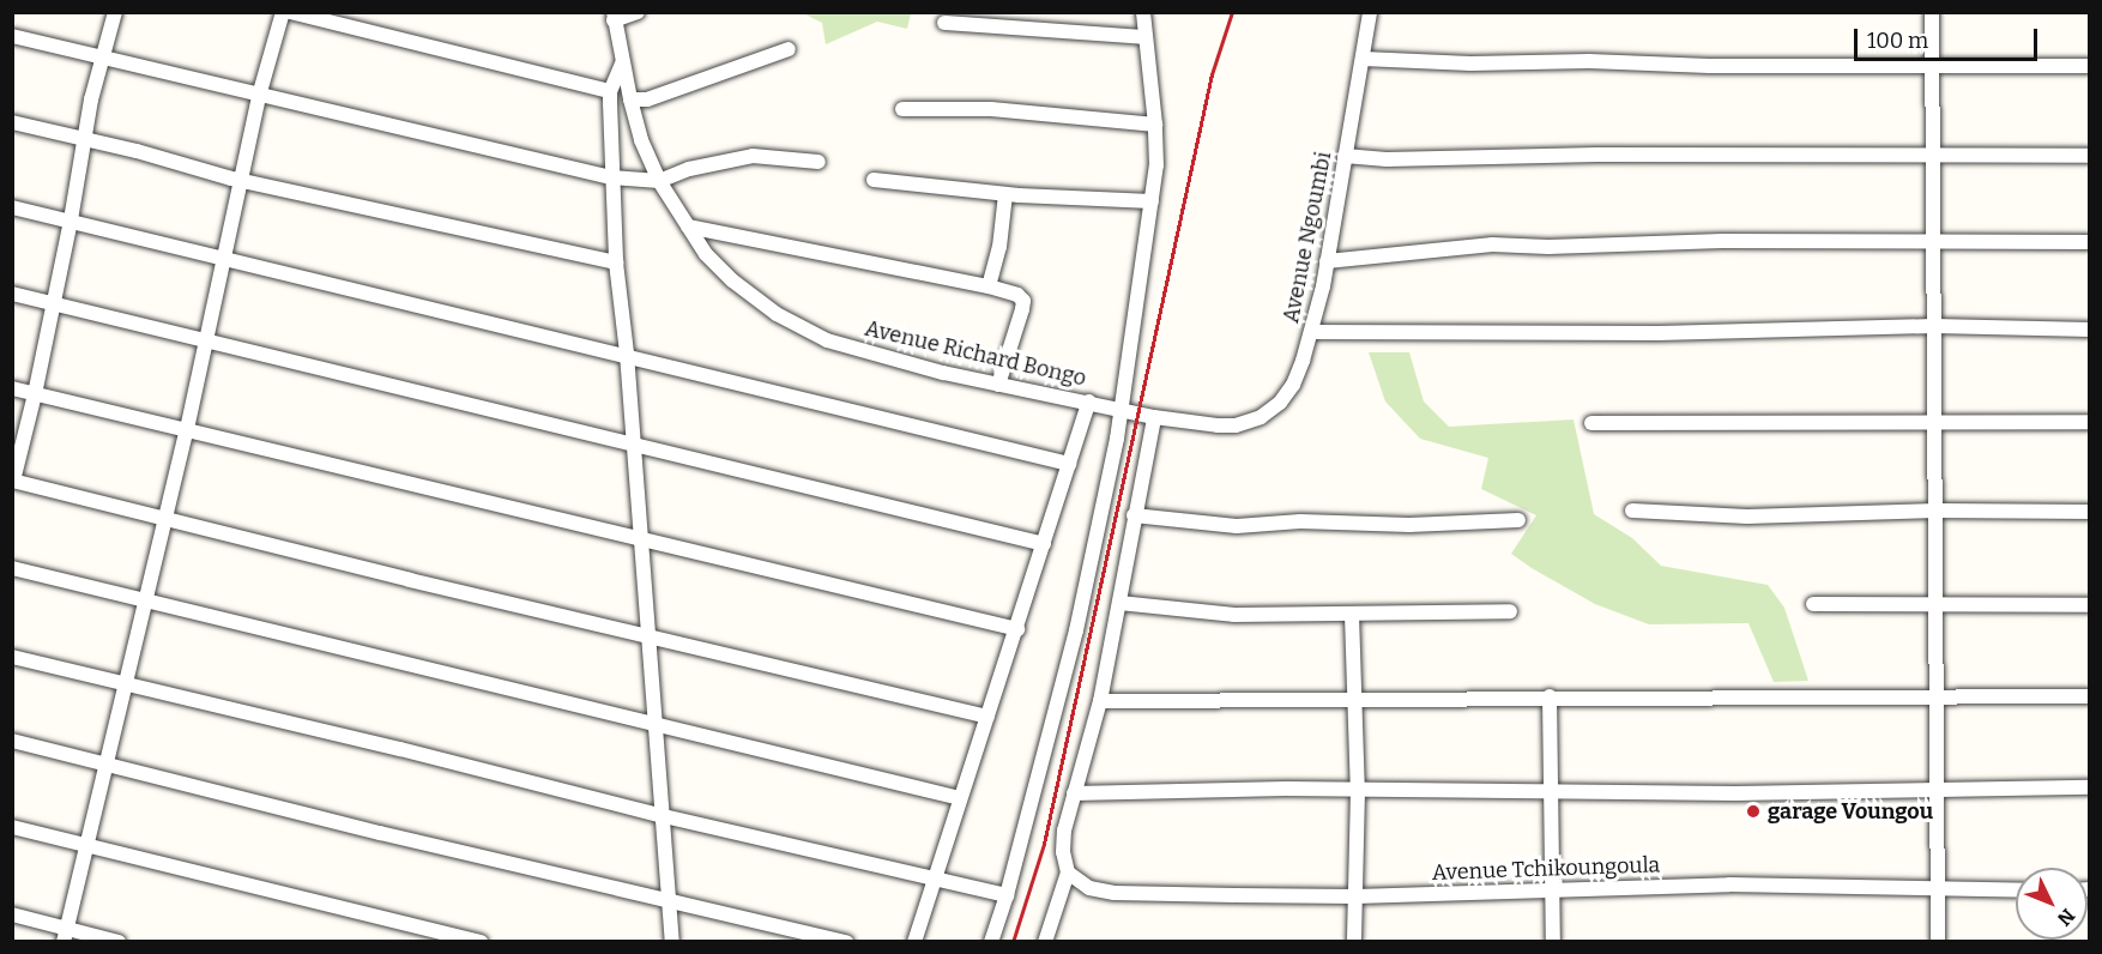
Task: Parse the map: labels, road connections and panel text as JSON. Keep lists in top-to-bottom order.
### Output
{
  "streets": {
    "street": ["Avenue Ngoumbi", "Avenue Richard Bongo", "Avenue Tchikoungoula"]
  },
  "crossings": [
    ["Avenue Ngoumbi", "Avenue Richard Bongo"]
  ],
  "places": ["garage Voungou"],
  "scale_bar": "100 m",
  "north": "bottom right"
}
